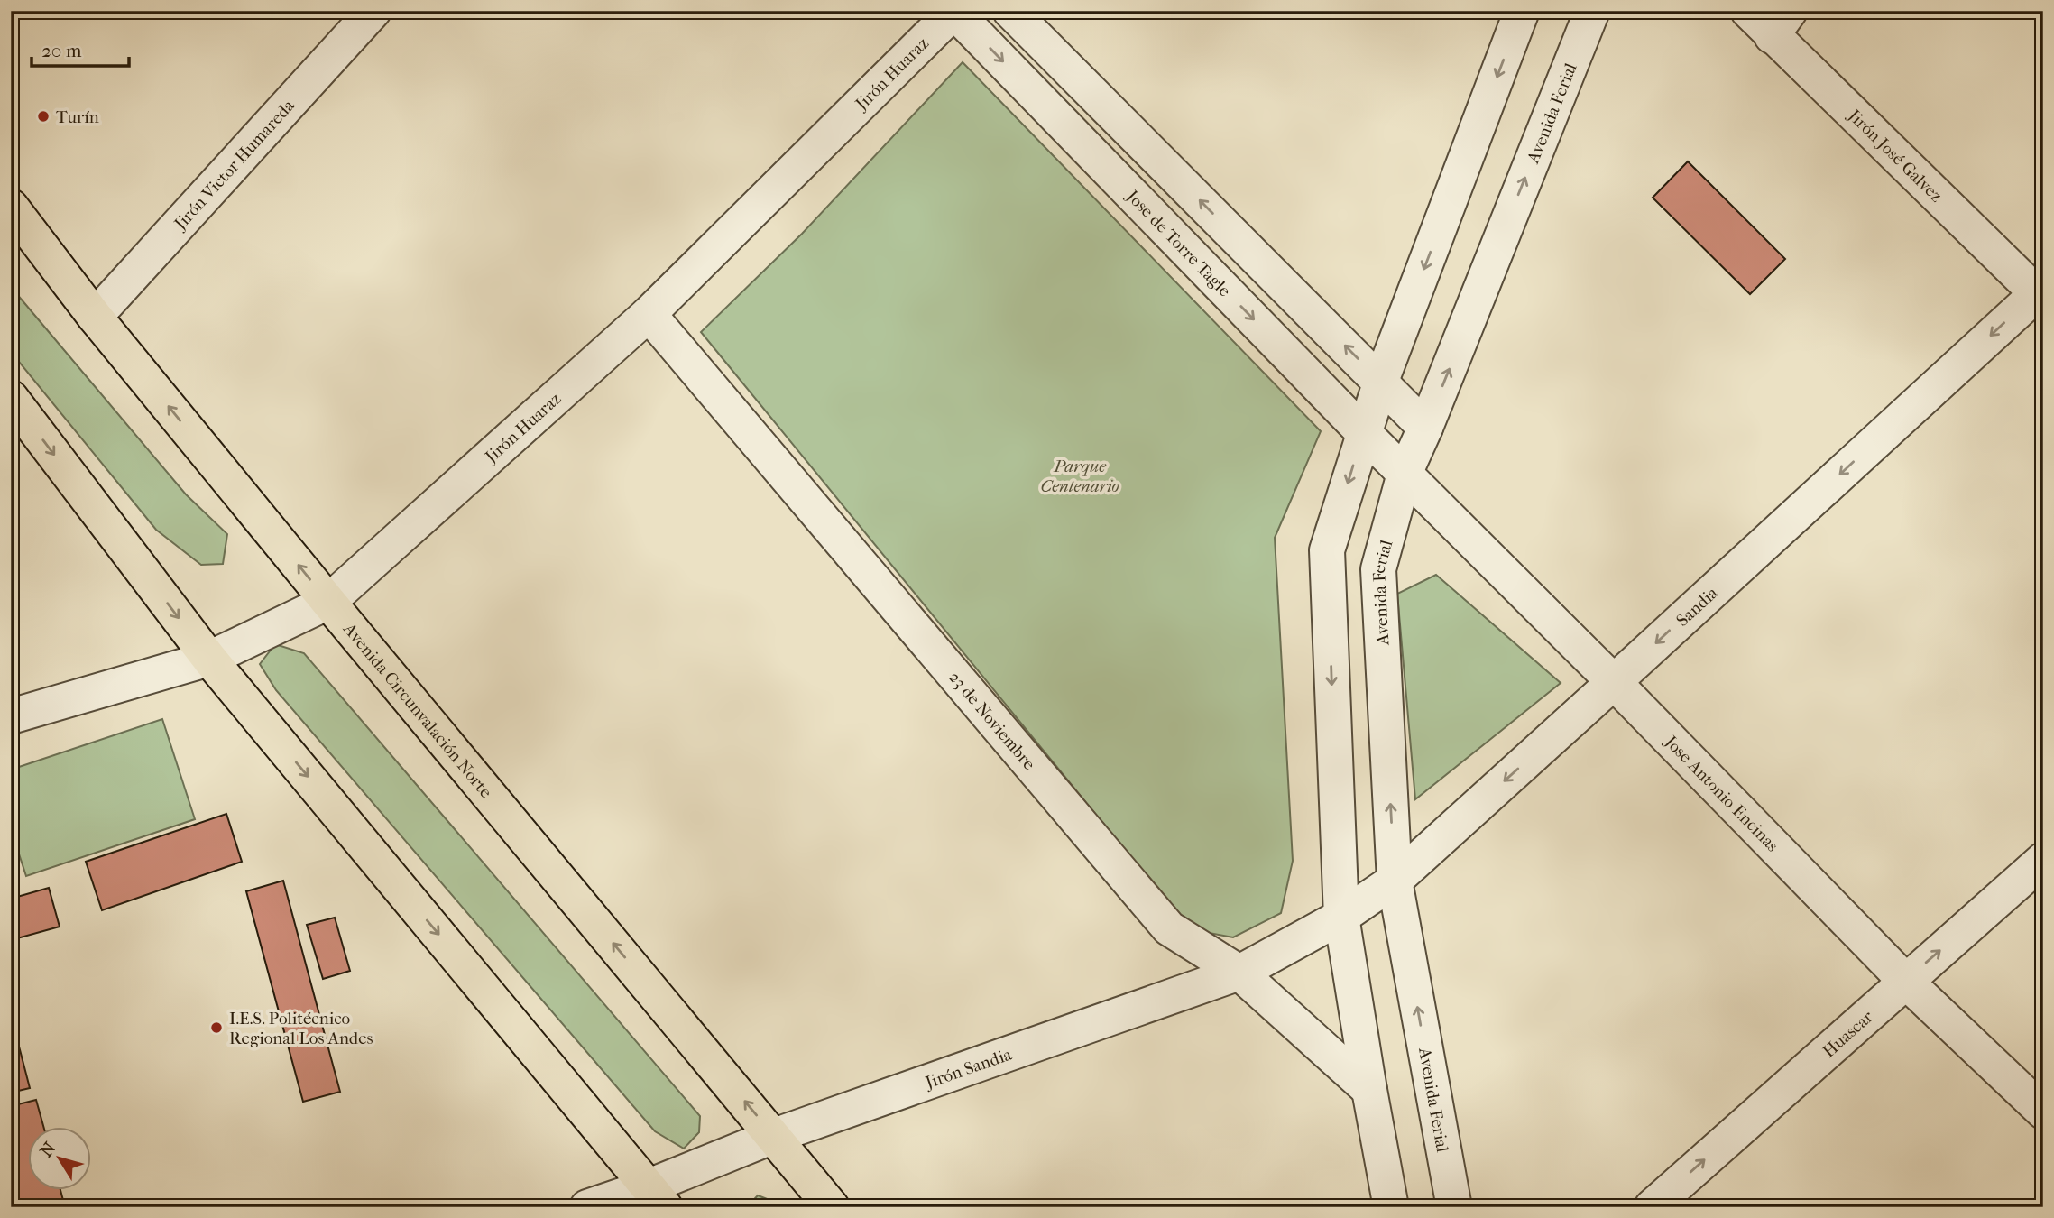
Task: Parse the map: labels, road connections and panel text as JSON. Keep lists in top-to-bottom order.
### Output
{
  "streets": {
    "highway": ["Avenida Circunvalación Norte"],
    "street": [
      "Jirón Huaraz",
      "Avenida Ferial",
      "Jirón José Galvez",
      "Jirón Victor Humareda",
      "Jose de Torre Tagle",
      "Sandia",
      "23 de Noviembre",
      "Jose Antonio Encinas",
      "Huascar",
      "Jirón Sandia"
    ]
  },
  "crossings": [
    ["Jirón Huaraz", "Jose de Torre Tagle"],
    ["Jirón Huaraz", "Avenida Circunvalación Norte"],
    ["Jirón Huaraz", "23 de Noviembre"],
    ["Avenida Ferial", "Jose de Torre Tagle"],
    ["Avenida Ferial", "Sandia"],
    ["Avenida Ferial", "Jose Antonio Encinas"],
    ["Jirón José Galvez", "Sandia"],
    ["Jirón Victor Humareda", "Avenida Circunvalación Norte"],
    ["Jose de Torre Tagle", "Jose Antonio Encinas"],
    ["Sandia", "Jose Antonio Encinas"],
    ["Sandia", "Jirón Sandia"],
    ["Avenida Circunvalación Norte", "Jirón Sandia"],
    ["23 de Noviembre", "Jirón Sandia"],
    ["Jose Antonio Encinas", "Huascar"]
  ],
  "one_way": ["Sandia", "Huascar"],
  "parks": ["Parque Centenario"],
  "places": ["Turín", "I.E.S. Politécnico Regional Los Andes"],
  "scale_bar": "20 m",
  "north": "top left"
}
